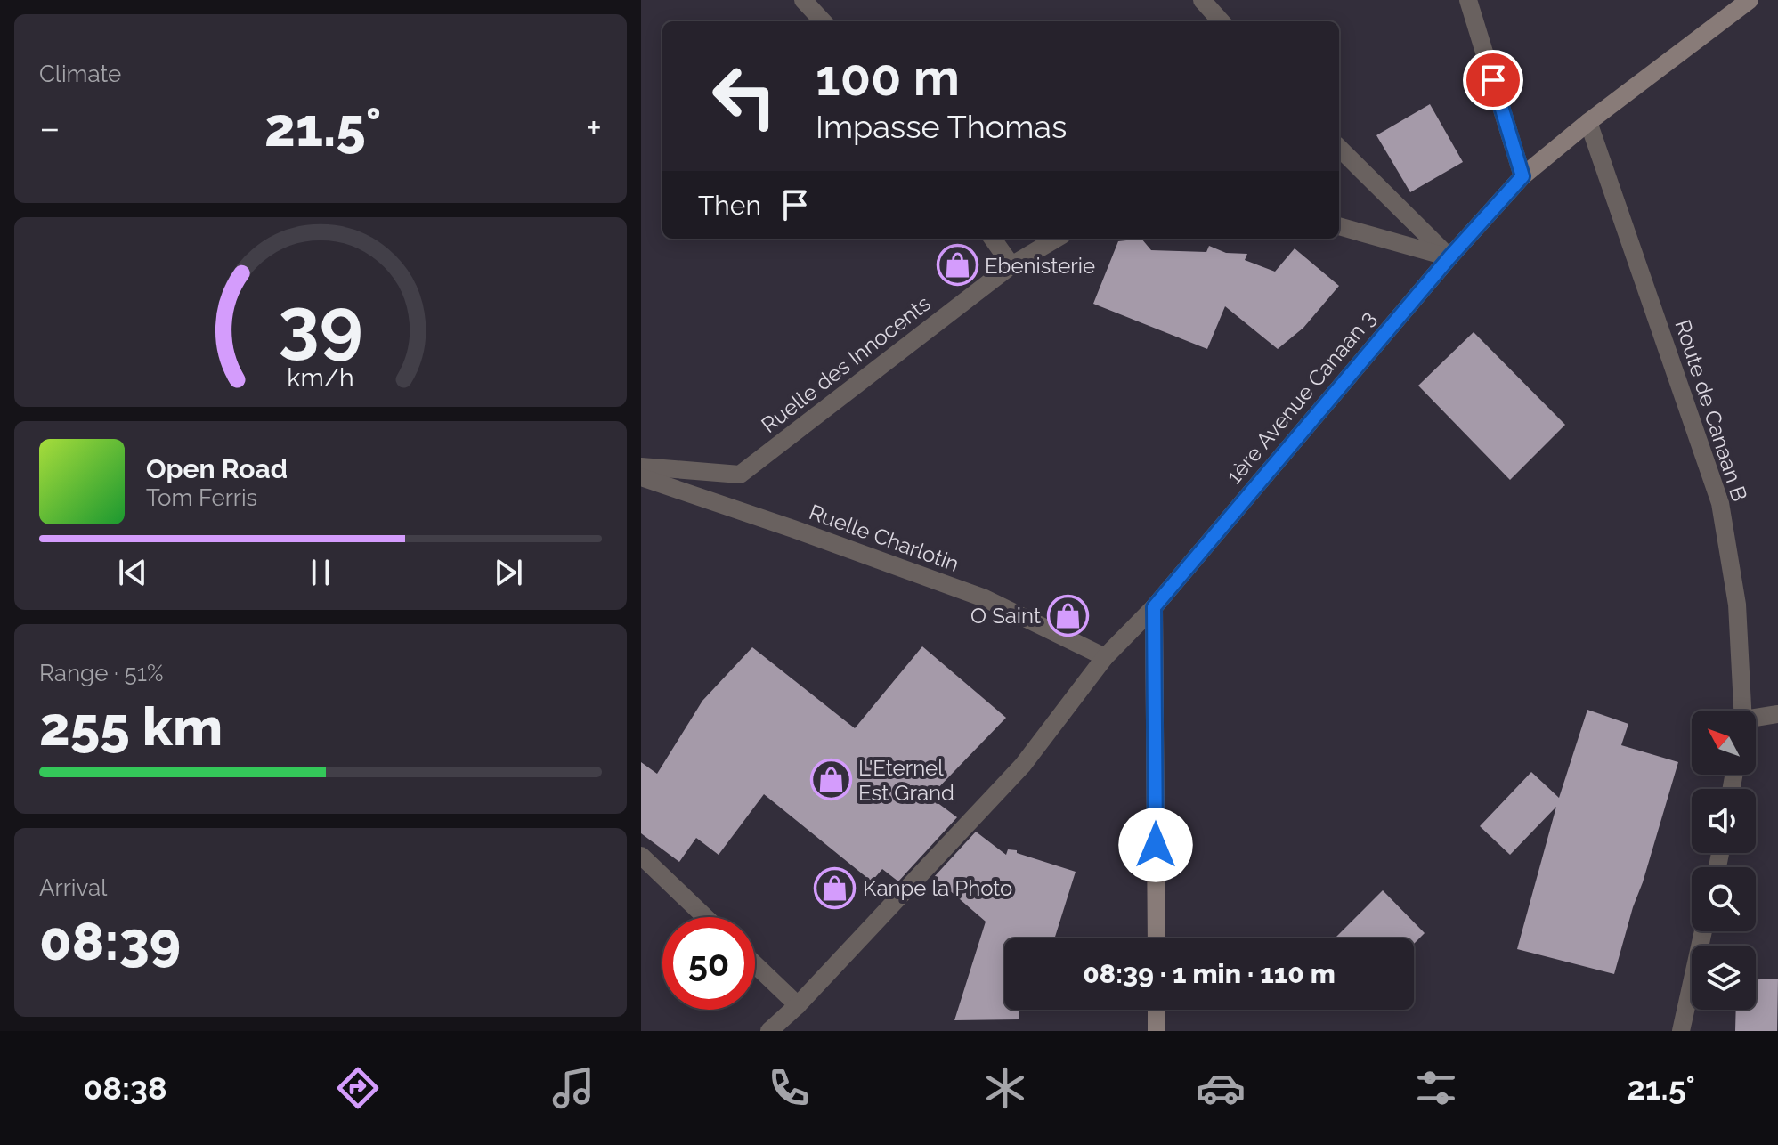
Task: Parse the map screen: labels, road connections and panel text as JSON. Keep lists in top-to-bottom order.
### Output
{
  "streets": {
    "main road": ["1ère Avenue Canaan 3"],
    "street": ["Ruelle des Innocents", "Route de Canaan B", "Ruelle Charlotin"]
  },
  "crossings": [
    ["1ère Avenue Canaan 3", "Route de Canaan B"]
  ],
  "places": {
    "shop": [
      "Ebenisterie",
      "O Saint",
      "L'Eternel Est Grand",
      "Kanpe la Photo"
    ]
  },
  "north": "top left",
  "page": {
    "tile": [
      "Climate",
      ["Range · 51%", "255 km"],
      ["Arrival", "08:39"]
    ],
    "turn": ["100 m", "Impasse Thomas"],
    "heat": ["−", "21.5°", "+"],
    "then": "Then",
    "song": ["Open Road", "Tom Ferris"],
    "limit": "50",
    "trip": "08:39 · 1 min · 110 m",
    "tabs": ["08:38", "21.5°"],
    "gauge": ["39", "km/h"]
  }
}
